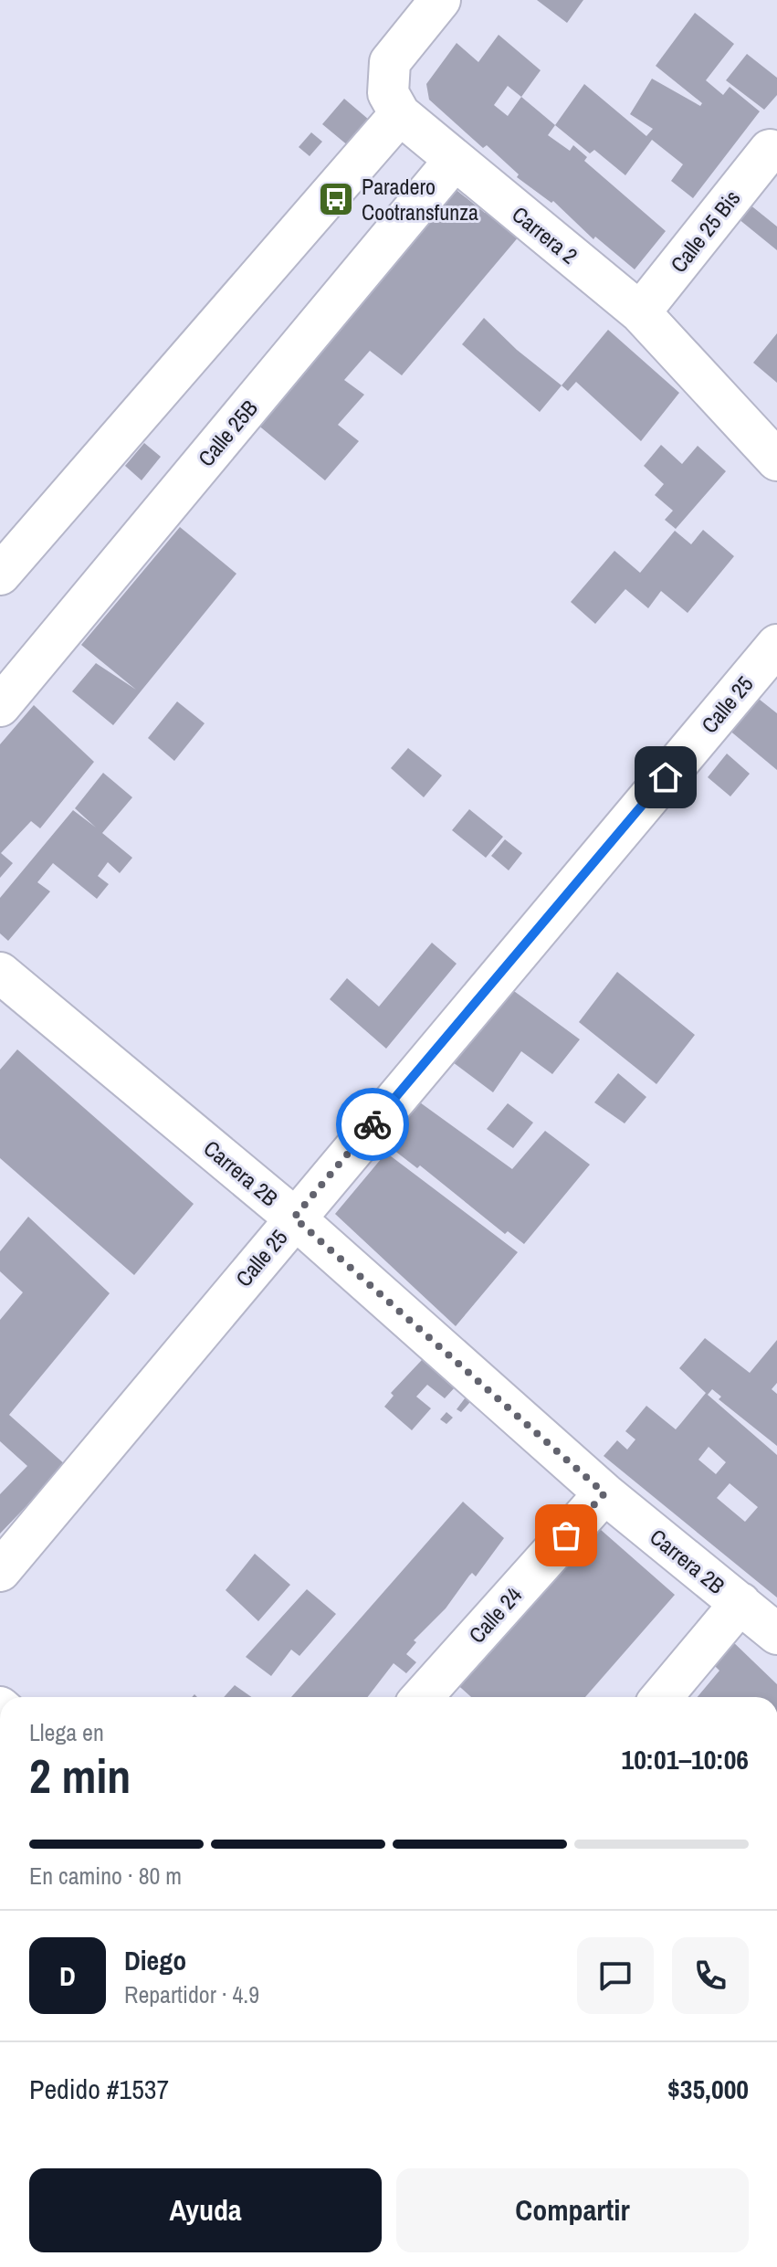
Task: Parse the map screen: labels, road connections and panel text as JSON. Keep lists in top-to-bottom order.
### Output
{
  "streets": {
    "street": [
      "Calle 25 Bis",
      "Carrera 2",
      "Calle 25B",
      "Calle 25",
      "Carrera 2B",
      "Calle 24"
    ]
  },
  "crossings": [
    ["Calle 25 Bis", "Carrera 2"],
    ["Carrera 2", "Calle 25B"],
    ["Calle 25", "Carrera 2B"],
    ["Carrera 2B", "Calle 24"]
  ],
  "places": {
    "bus stop": ["Paradero Cootransfunza"]
  },
  "page": {
    "heading": ["2 min", "Llega en", "10:01–10:06"],
    "panel": [
      "Diego",
      "Repartidor · 4.9",
      "Pedido #1537",
      "$35,000"
    ],
    "bar": "En camino · 80 m",
    "round": "D",
    "buttons": ["Ayuda", "Compartir"]
  }
}
